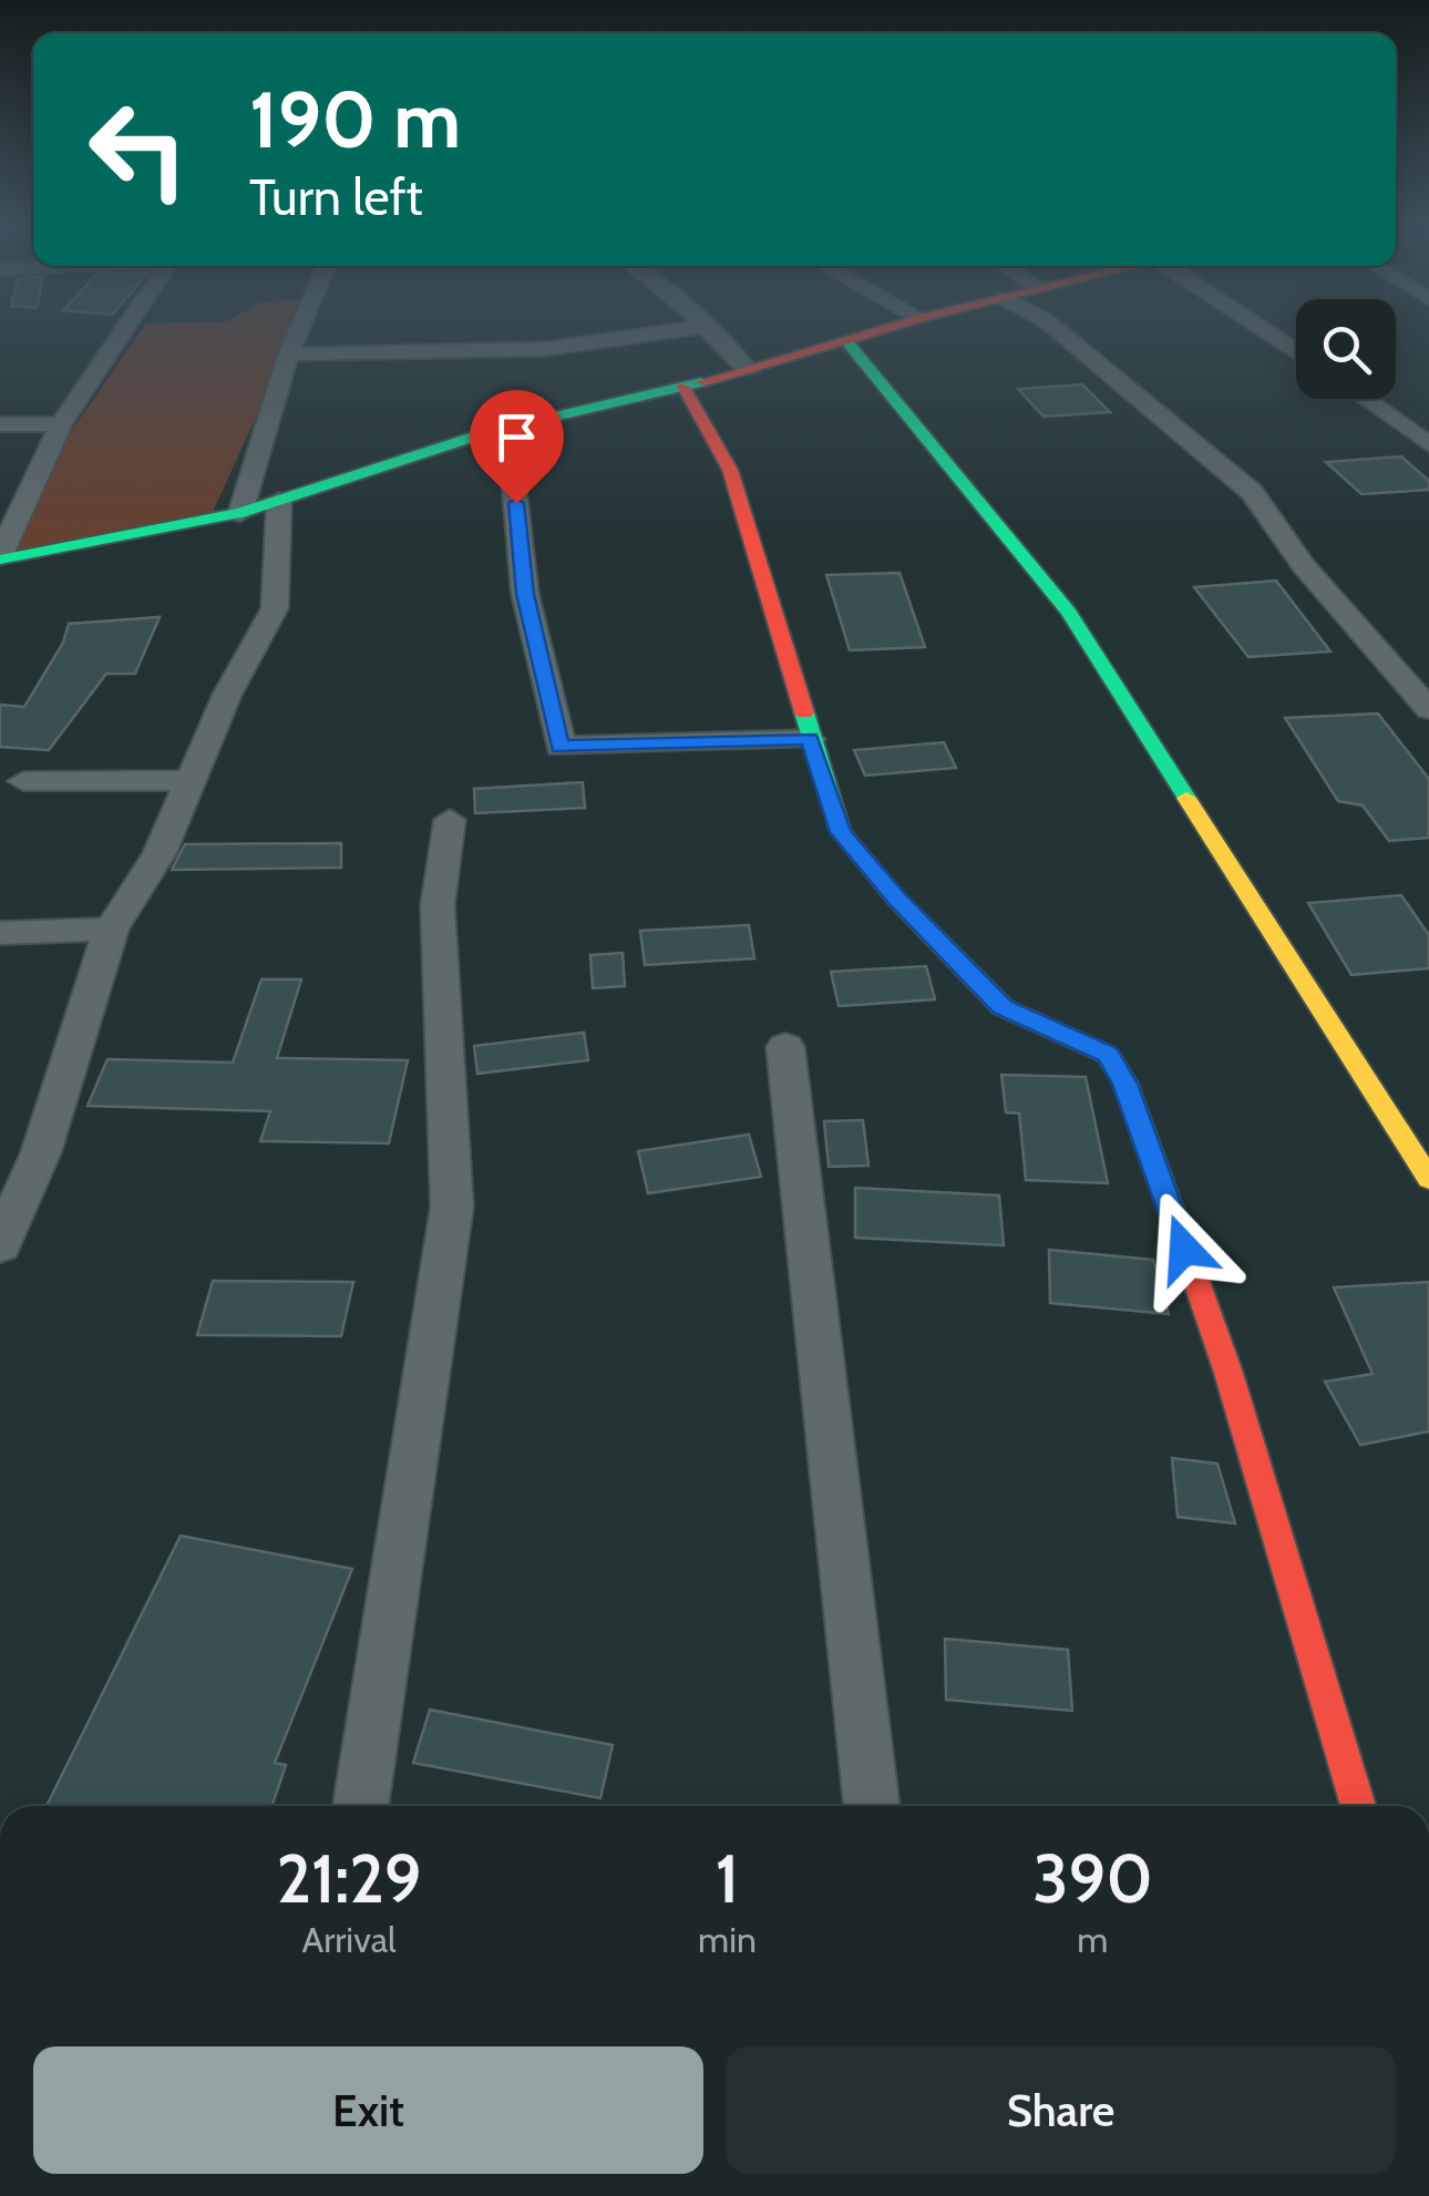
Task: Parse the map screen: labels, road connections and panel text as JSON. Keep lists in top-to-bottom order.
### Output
{
  "page": {
    "turn": ["190 m", "Turn left"],
    "eta": [
      "21:29",
      "Arrival",
      "1",
      "min",
      "390",
      "m"
    ],
    "buttons": ["Exit", "Share"]
  }
}
